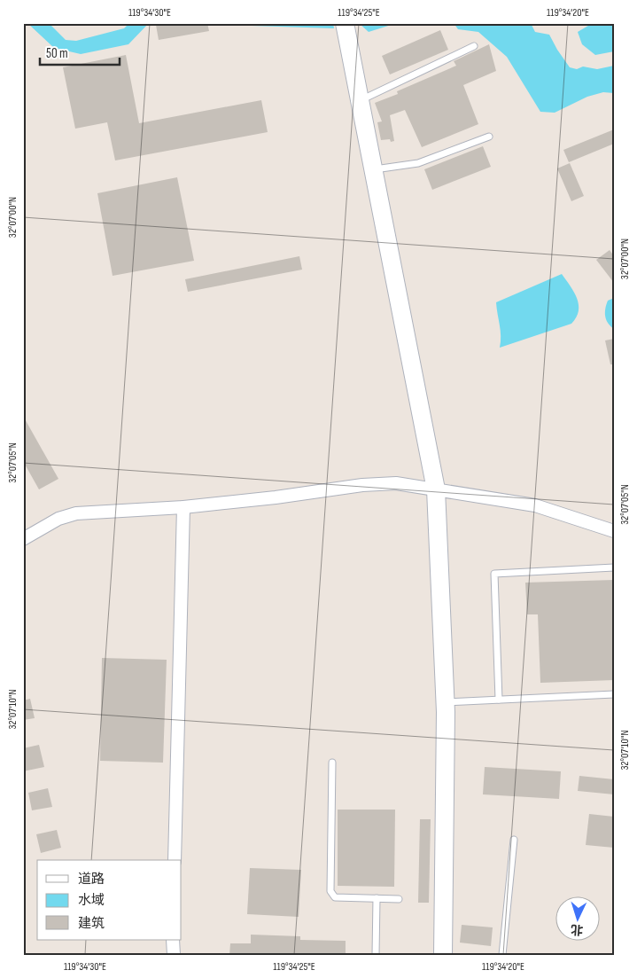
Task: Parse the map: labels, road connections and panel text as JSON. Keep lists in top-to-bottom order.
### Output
{
  "legend": ["道路", "水域", "建筑"],
  "scale_bar": "50 m",
  "north": "bottom",
  "coordinates": [
    "119°34'30\"E",
    "119°34'25\"E",
    "119°34'20\"E",
    "32°07'00\"N",
    "32°07'05\"N",
    "32°07'10\"N"
  ]
}
